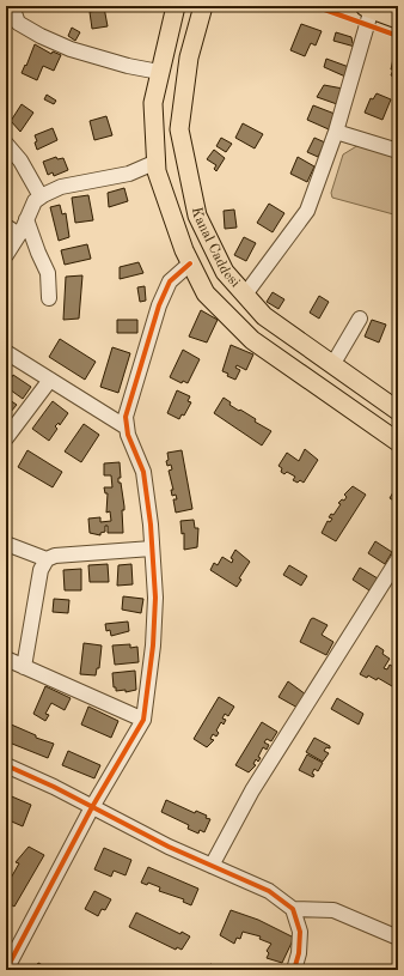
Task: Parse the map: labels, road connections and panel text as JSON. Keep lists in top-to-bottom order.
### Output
{
  "streets": {
    "main road": ["Kanal Caddesi"]
  }
}
